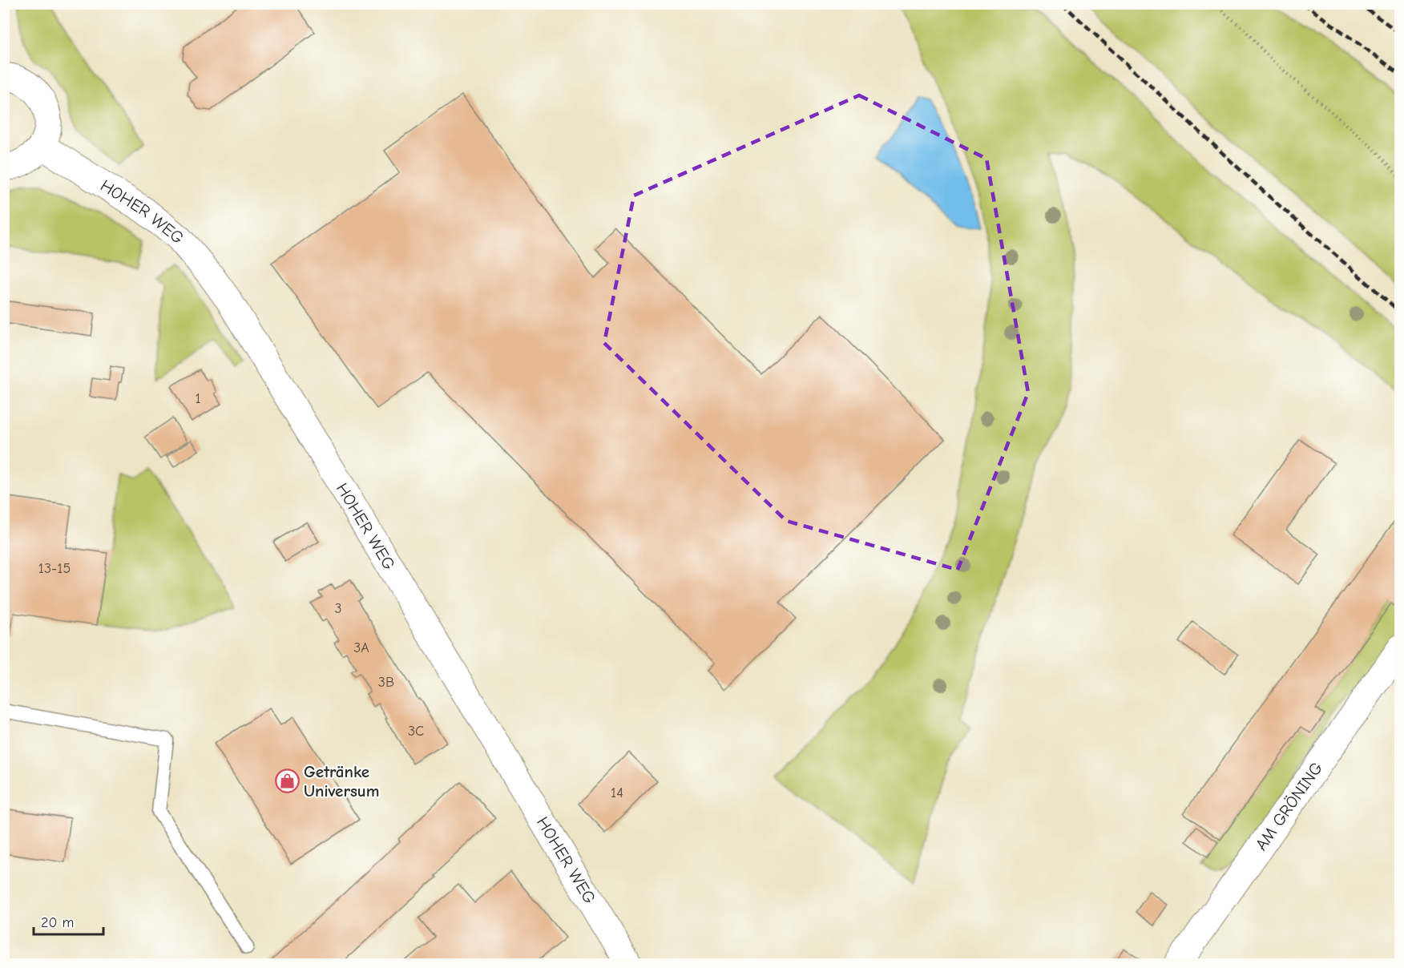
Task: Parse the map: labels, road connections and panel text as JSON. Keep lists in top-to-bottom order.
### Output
{
  "streets": {
    "street": ["HOHER WEG", "AM GRÖNING"]
  },
  "places": {
    "shop": ["Getränke Universum"]
  },
  "house_numbers": [
    "1",
    "13-15",
    "3",
    "3A",
    "3B",
    "3C",
    "14"
  ],
  "scale_bar": "20 m"
}
